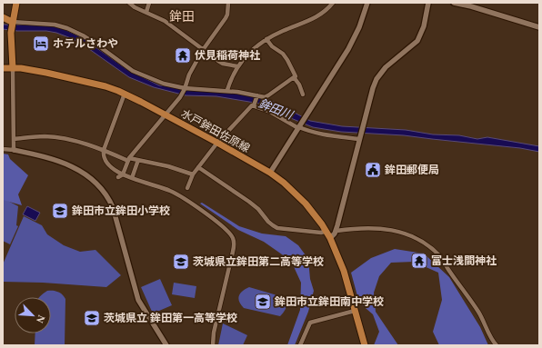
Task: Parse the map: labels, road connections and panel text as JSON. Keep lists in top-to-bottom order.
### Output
{
  "streets": {
    "main road": ["水戸鉾田佐原線"]
  },
  "districts": ["鉾田"],
  "water": ["鉾田川"],
  "places": {
    "hotel": ["ホテルさわや"],
    "temple": ["伏見稲荷神社", "富士浅間神社"],
    "public building": ["鉾田郵便局"],
    "school or university": [
      "鉾田市立鉾田小学校",
      "茨城県立鉾田第二高等学校",
      "鉾田市立鉾田南中学校",
      "茨城県立 鉾田第一高等学校"
    ]
  },
  "north": "bottom right"
}
